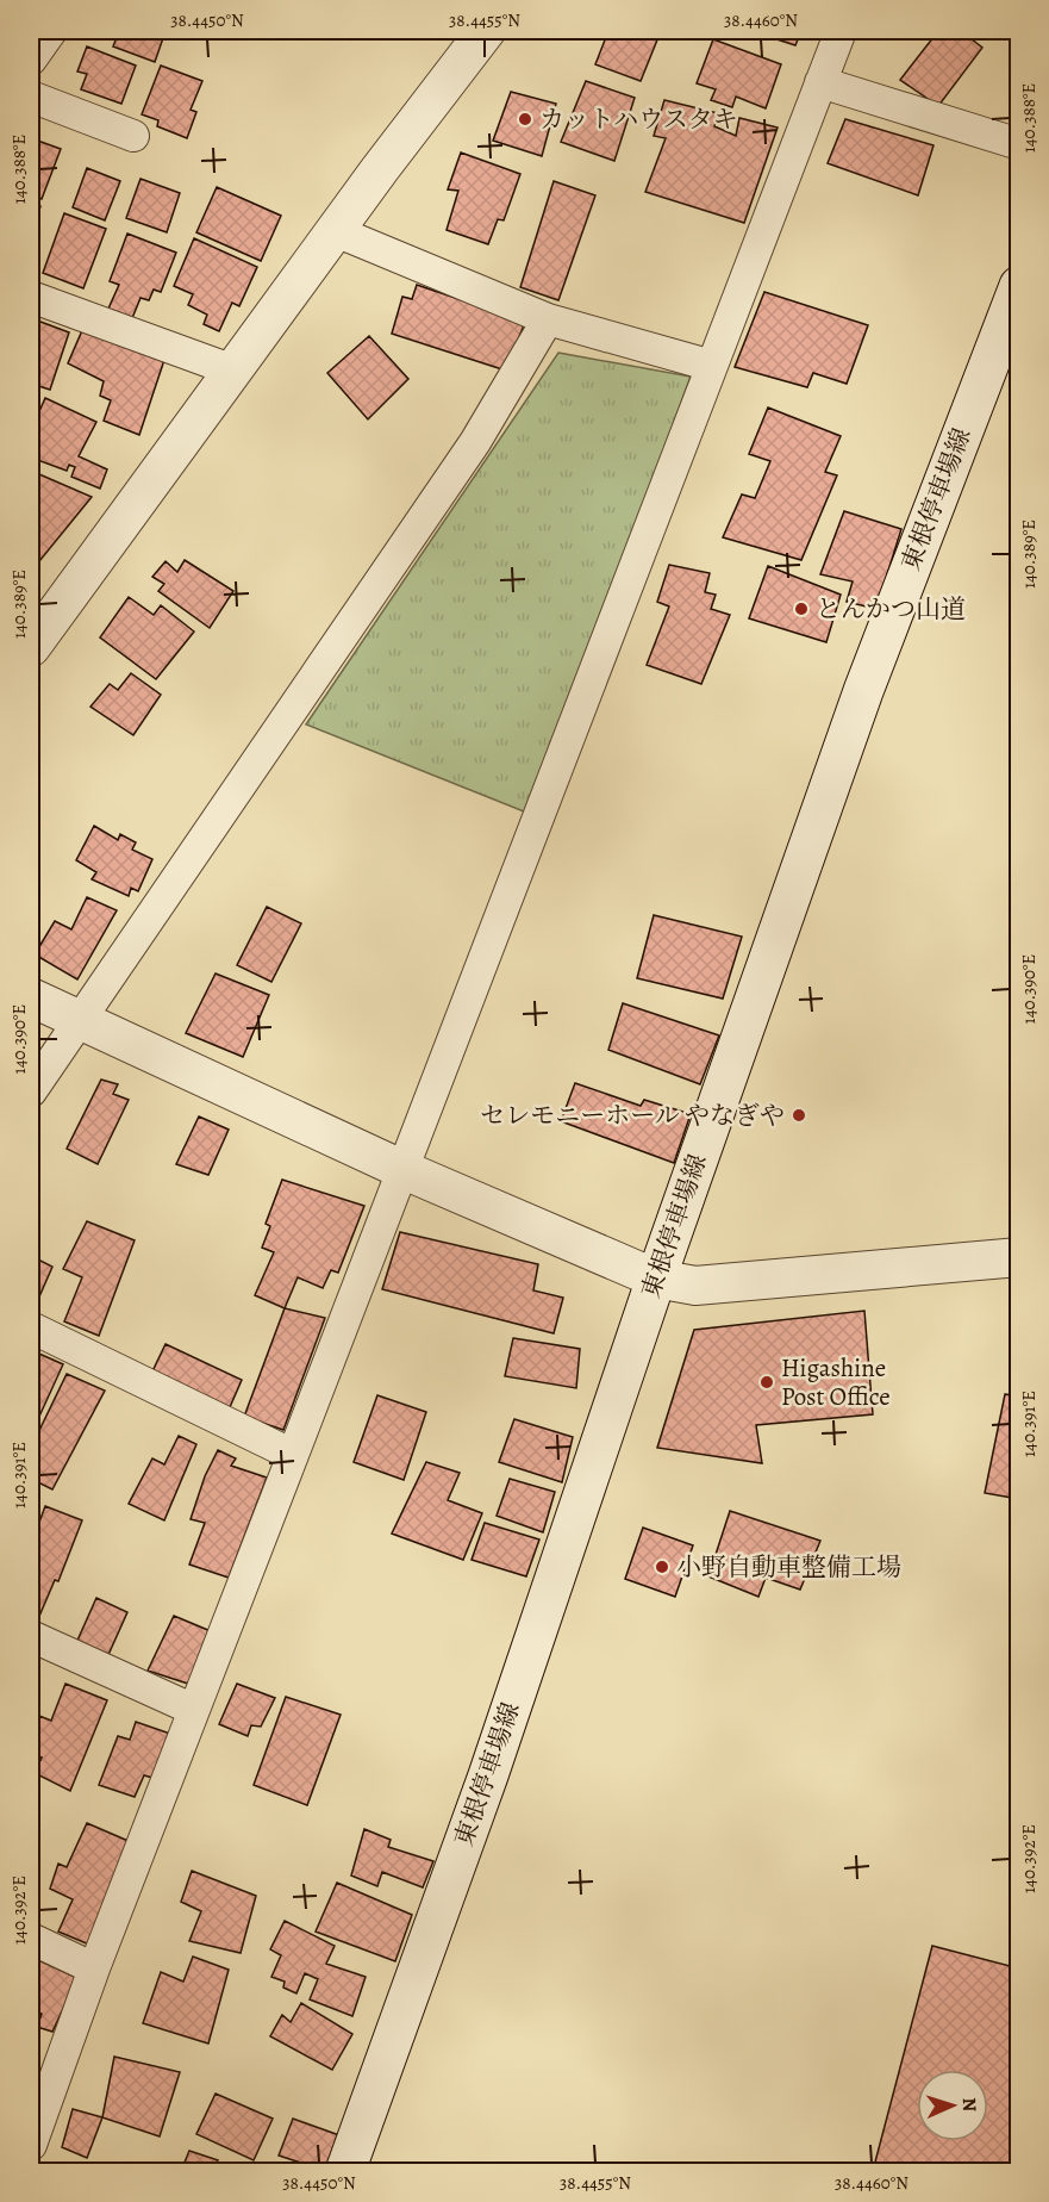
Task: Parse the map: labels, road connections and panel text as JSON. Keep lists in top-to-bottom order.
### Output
{
  "streets": {
    "main road": ["東根停車場線"]
  },
  "places": [
    "カットハウスタキ",
    "とんかつ山道",
    "セレモニーホール やなぎや",
    "Higashine Post Office",
    "小野自動車整備工場"
  ],
  "north": "right",
  "coordinates": [
    "38.4450°N",
    "38.4455°N",
    "38.4460°N",
    "140.388°E",
    "140.389°E",
    "140.390°E",
    "140.391°E",
    "140.392°E"
  ]
}
